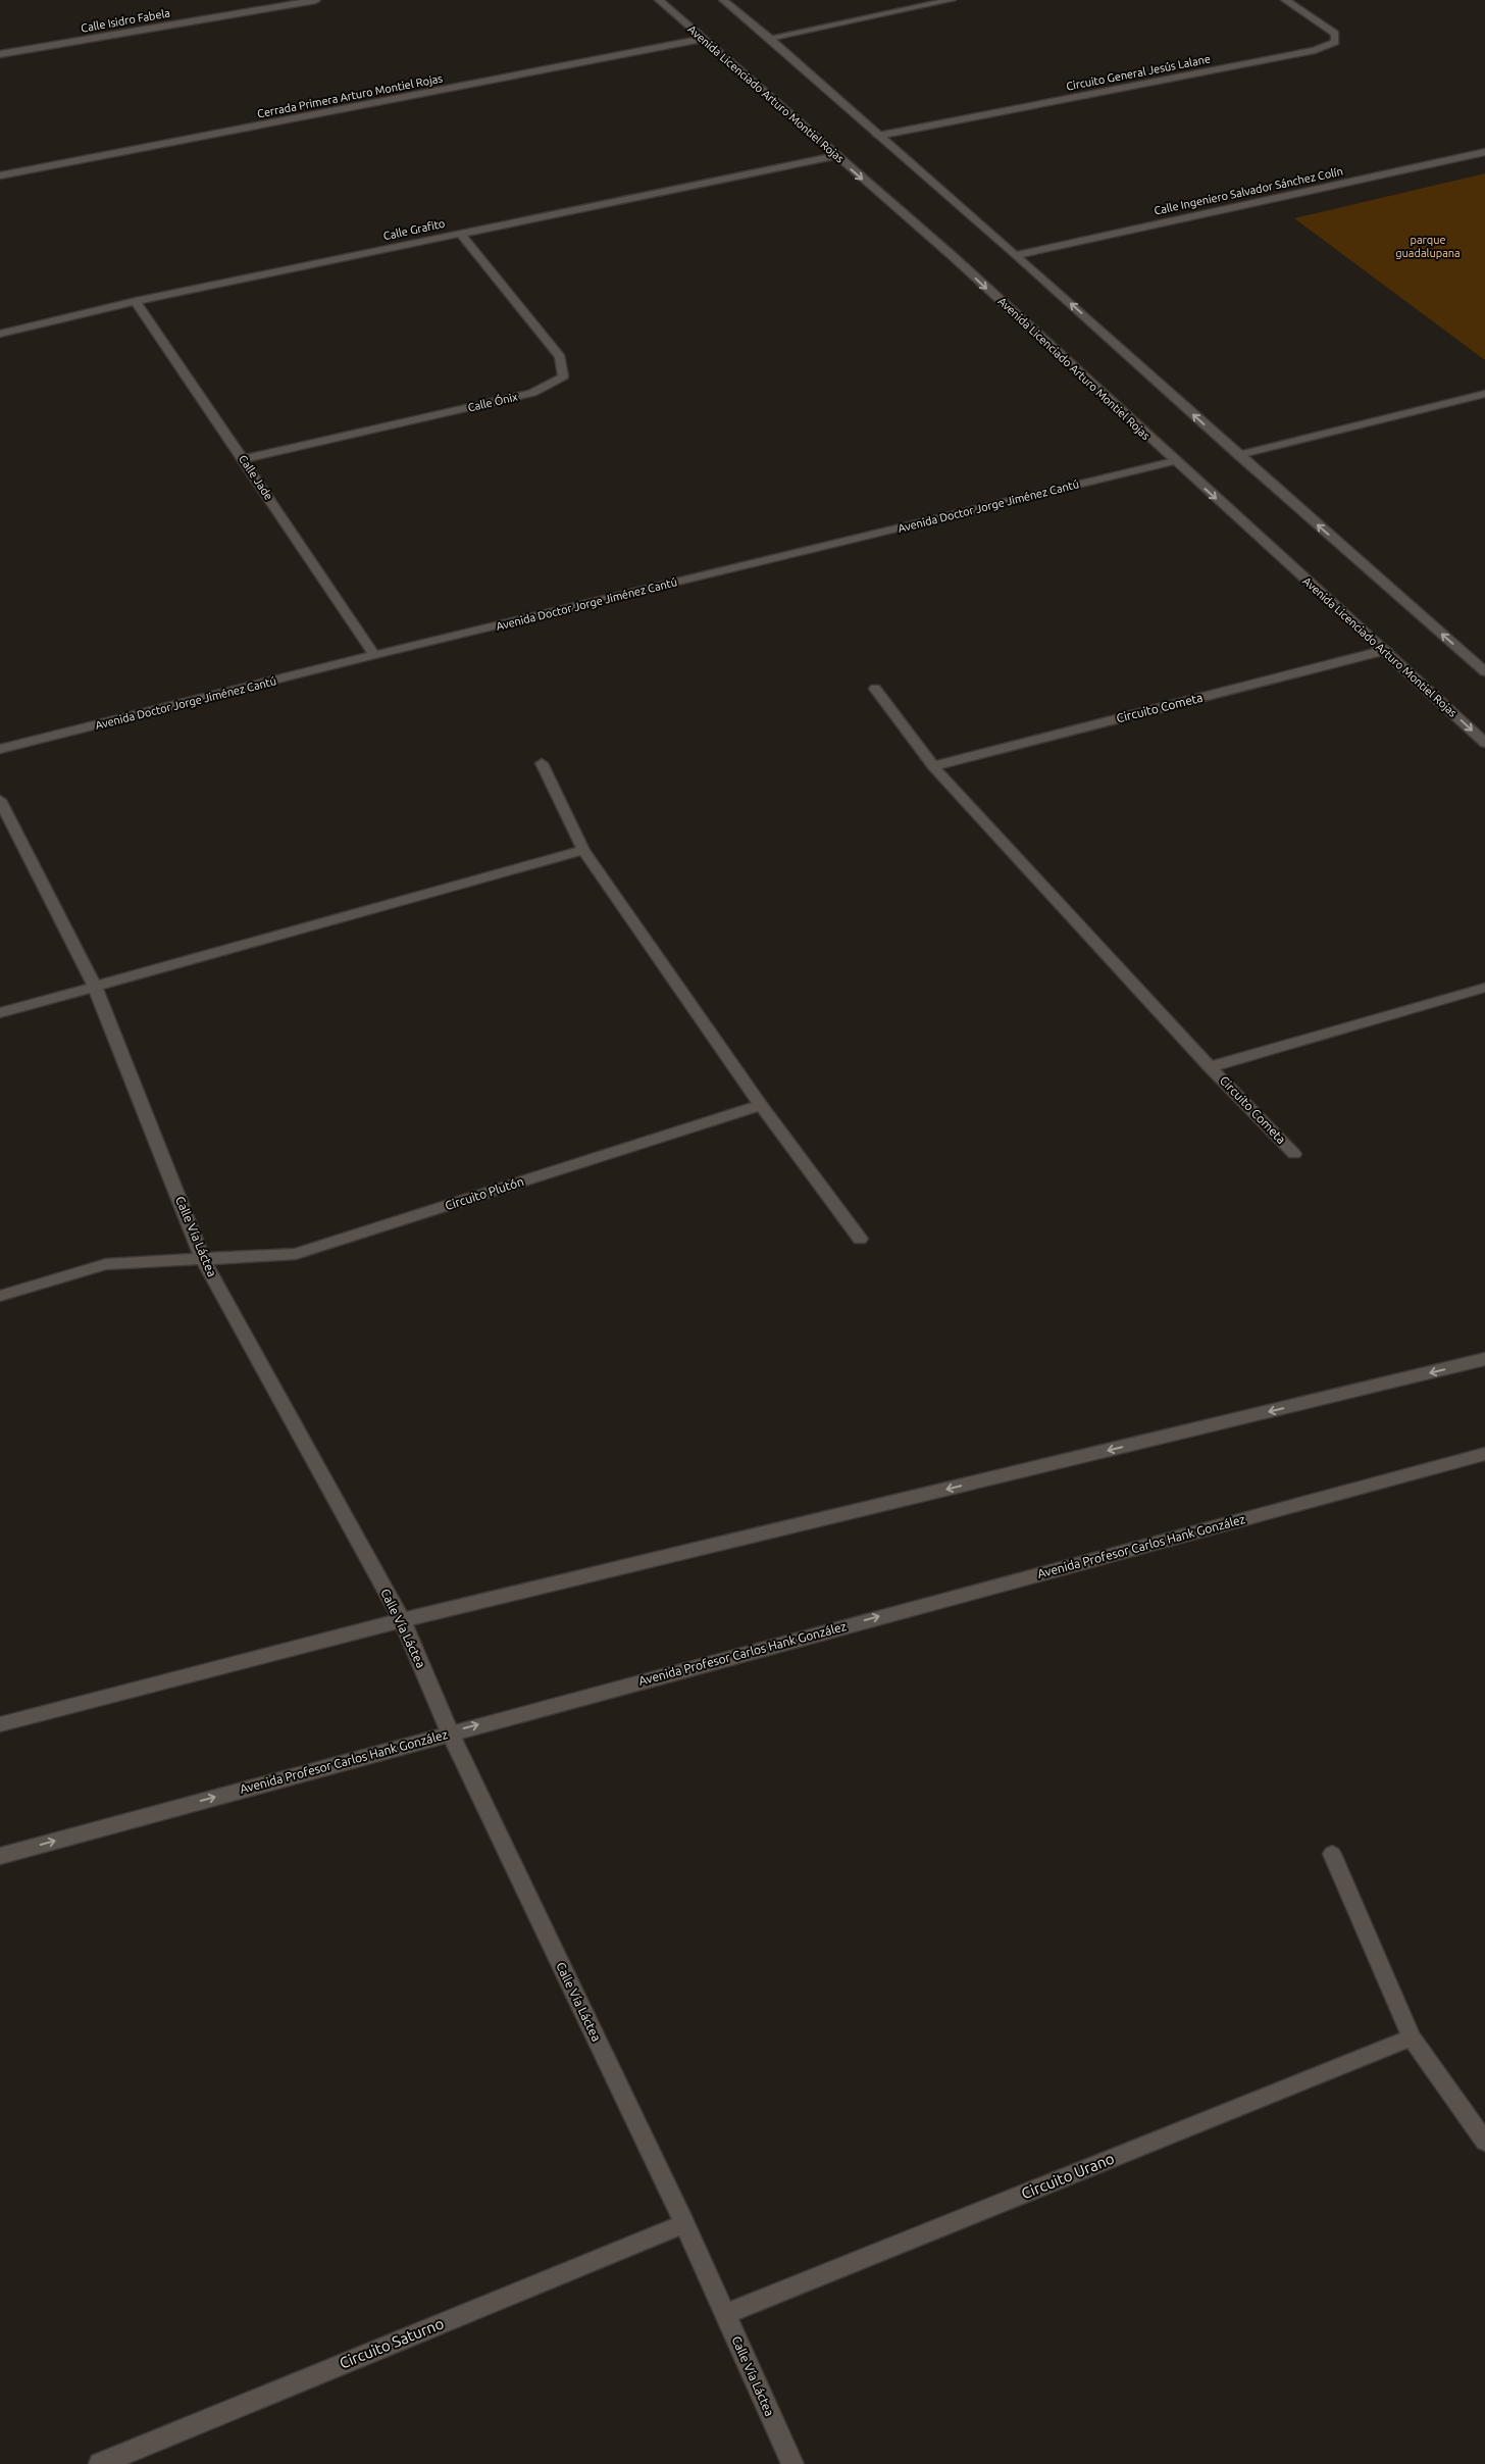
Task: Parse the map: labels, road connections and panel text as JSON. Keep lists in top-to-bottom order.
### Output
{
  "streets": {
    "street": [
      "Calle Isidro Fabela",
      "Circuito General Jesús Lalane",
      "Avenida Licenciado Arturo Montiel Rojas",
      "Cerrada Primera Arturo Montiel Rojas",
      "Calle Ingeniero Salvador Sánchez Colín",
      "Calle Grafito",
      "Calle Ónix",
      "Calle Jade",
      "Avenida Doctor Jorge Jiménez Cantú",
      "Circuito Cometa",
      "Circuito Plutón",
      "Calle Vía Láctea",
      "Avenida Profesor Carlos Hank González",
      "Circuito Urano",
      "Circuito Saturno"
    ]
  },
  "crossings": [
    ["Avenida Licenciado Arturo Montiel Rojas", "Cerrada Primera Arturo Montiel Rojas"],
    ["Avenida Licenciado Arturo Montiel Rojas", "Calle Grafito"],
    ["Avenida Licenciado Arturo Montiel Rojas", "Avenida Doctor Jorge Jiménez Cantú"],
    ["Avenida Licenciado Arturo Montiel Rojas", "Circuito Cometa"],
    ["Calle Grafito", "Calle Ónix"],
    ["Calle Grafito", "Calle Jade"],
    ["Calle Ónix", "Calle Jade"],
    ["Calle Jade", "Avenida Doctor Jorge Jiménez Cantú"],
    ["Circuito Plutón", "Calle Vía Láctea"],
    ["Calle Vía Láctea", "Avenida Profesor Carlos Hank González"],
    ["Calle Vía Láctea", "Circuito Urano"],
    ["Calle Vía Láctea", "Circuito Saturno"]
  ],
  "parks": ["parque guadalupana"]
}
